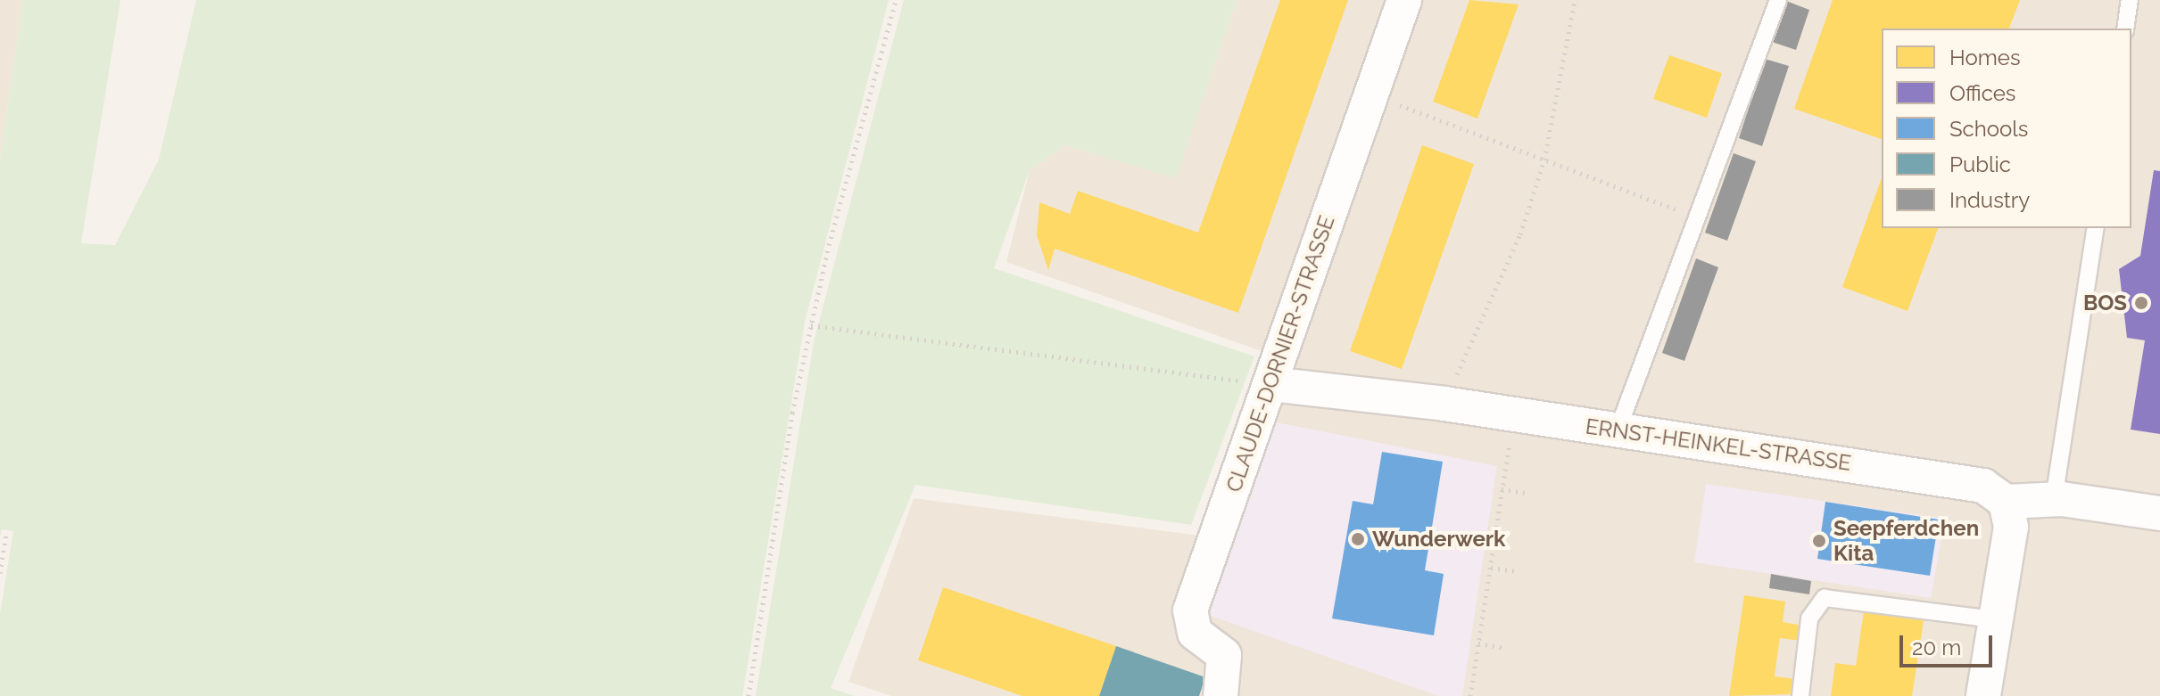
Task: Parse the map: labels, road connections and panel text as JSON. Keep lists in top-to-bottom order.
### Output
{
  "streets": {
    "street": ["CLAUDE-DORNIER-STRASSE", "ERNST-HEINKEL-STRASSE"]
  },
  "crossings": [
    ["CLAUDE-DORNIER-STRASSE", "ERNST-HEINKEL-STRASSE"]
  ],
  "places": ["BOS", "Wunderwerk", "Seepferdchen Kita"],
  "legend": [
    "Homes",
    "Offices",
    "Schools",
    "Public",
    "Industry"
  ],
  "scale_bar": "20 m"
}
